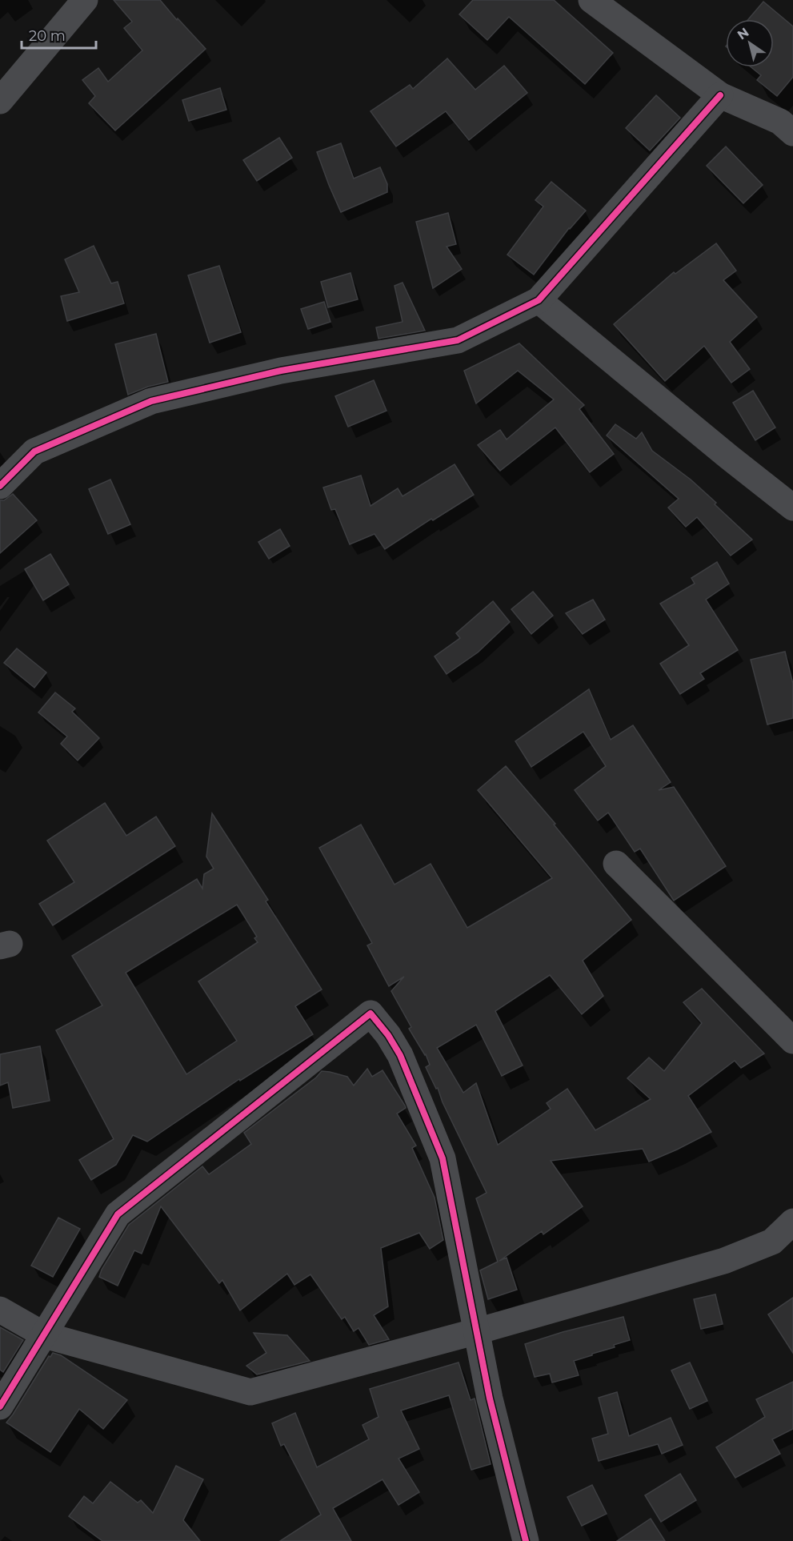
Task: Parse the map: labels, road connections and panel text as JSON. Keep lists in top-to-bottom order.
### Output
{
  "scale_bar": "20 m",
  "north": "top left"
}
